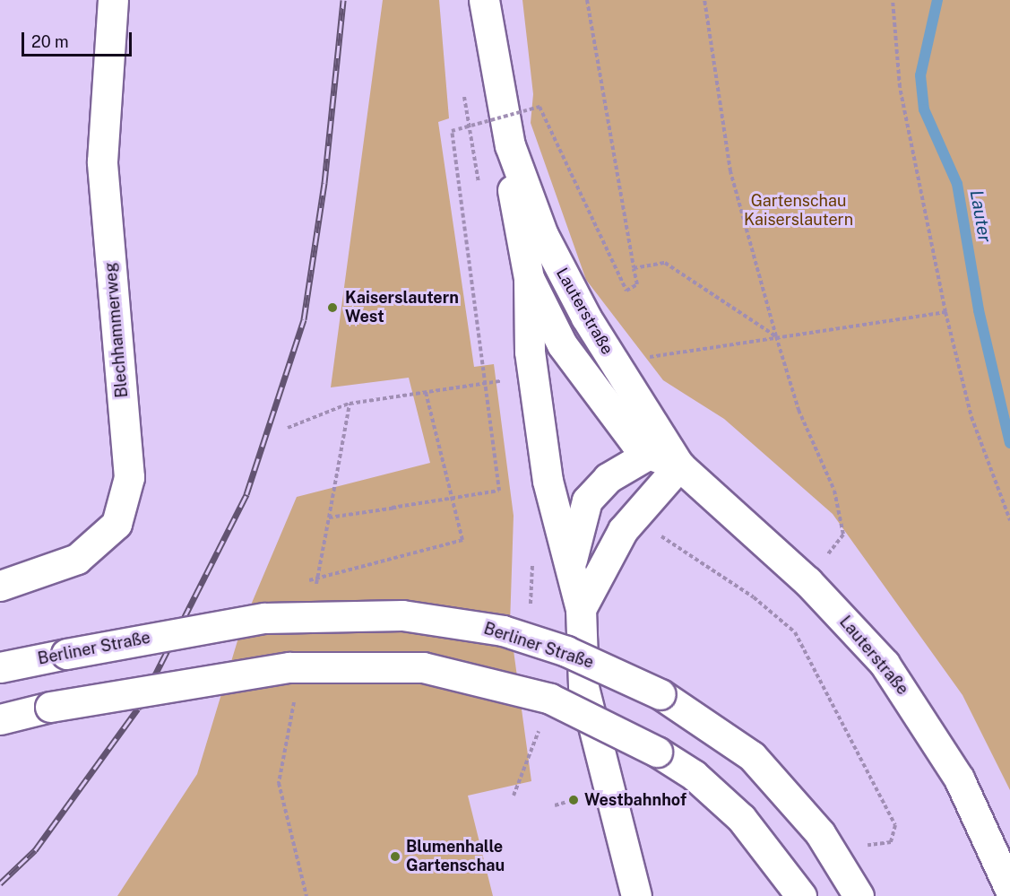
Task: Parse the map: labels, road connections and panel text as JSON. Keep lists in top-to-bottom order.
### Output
{
  "streets": {
    "main road": ["Lauterstraße", "Blechhammerweg", "Berliner Straße"]
  },
  "water": ["Lauter"],
  "parks": ["Gartenschau Kaiserslautern"],
  "places": ["Kaiserslautern West", "Westbahnhof", "Blumenhalle Gartenschau"],
  "scale_bar": "20 m"
}
